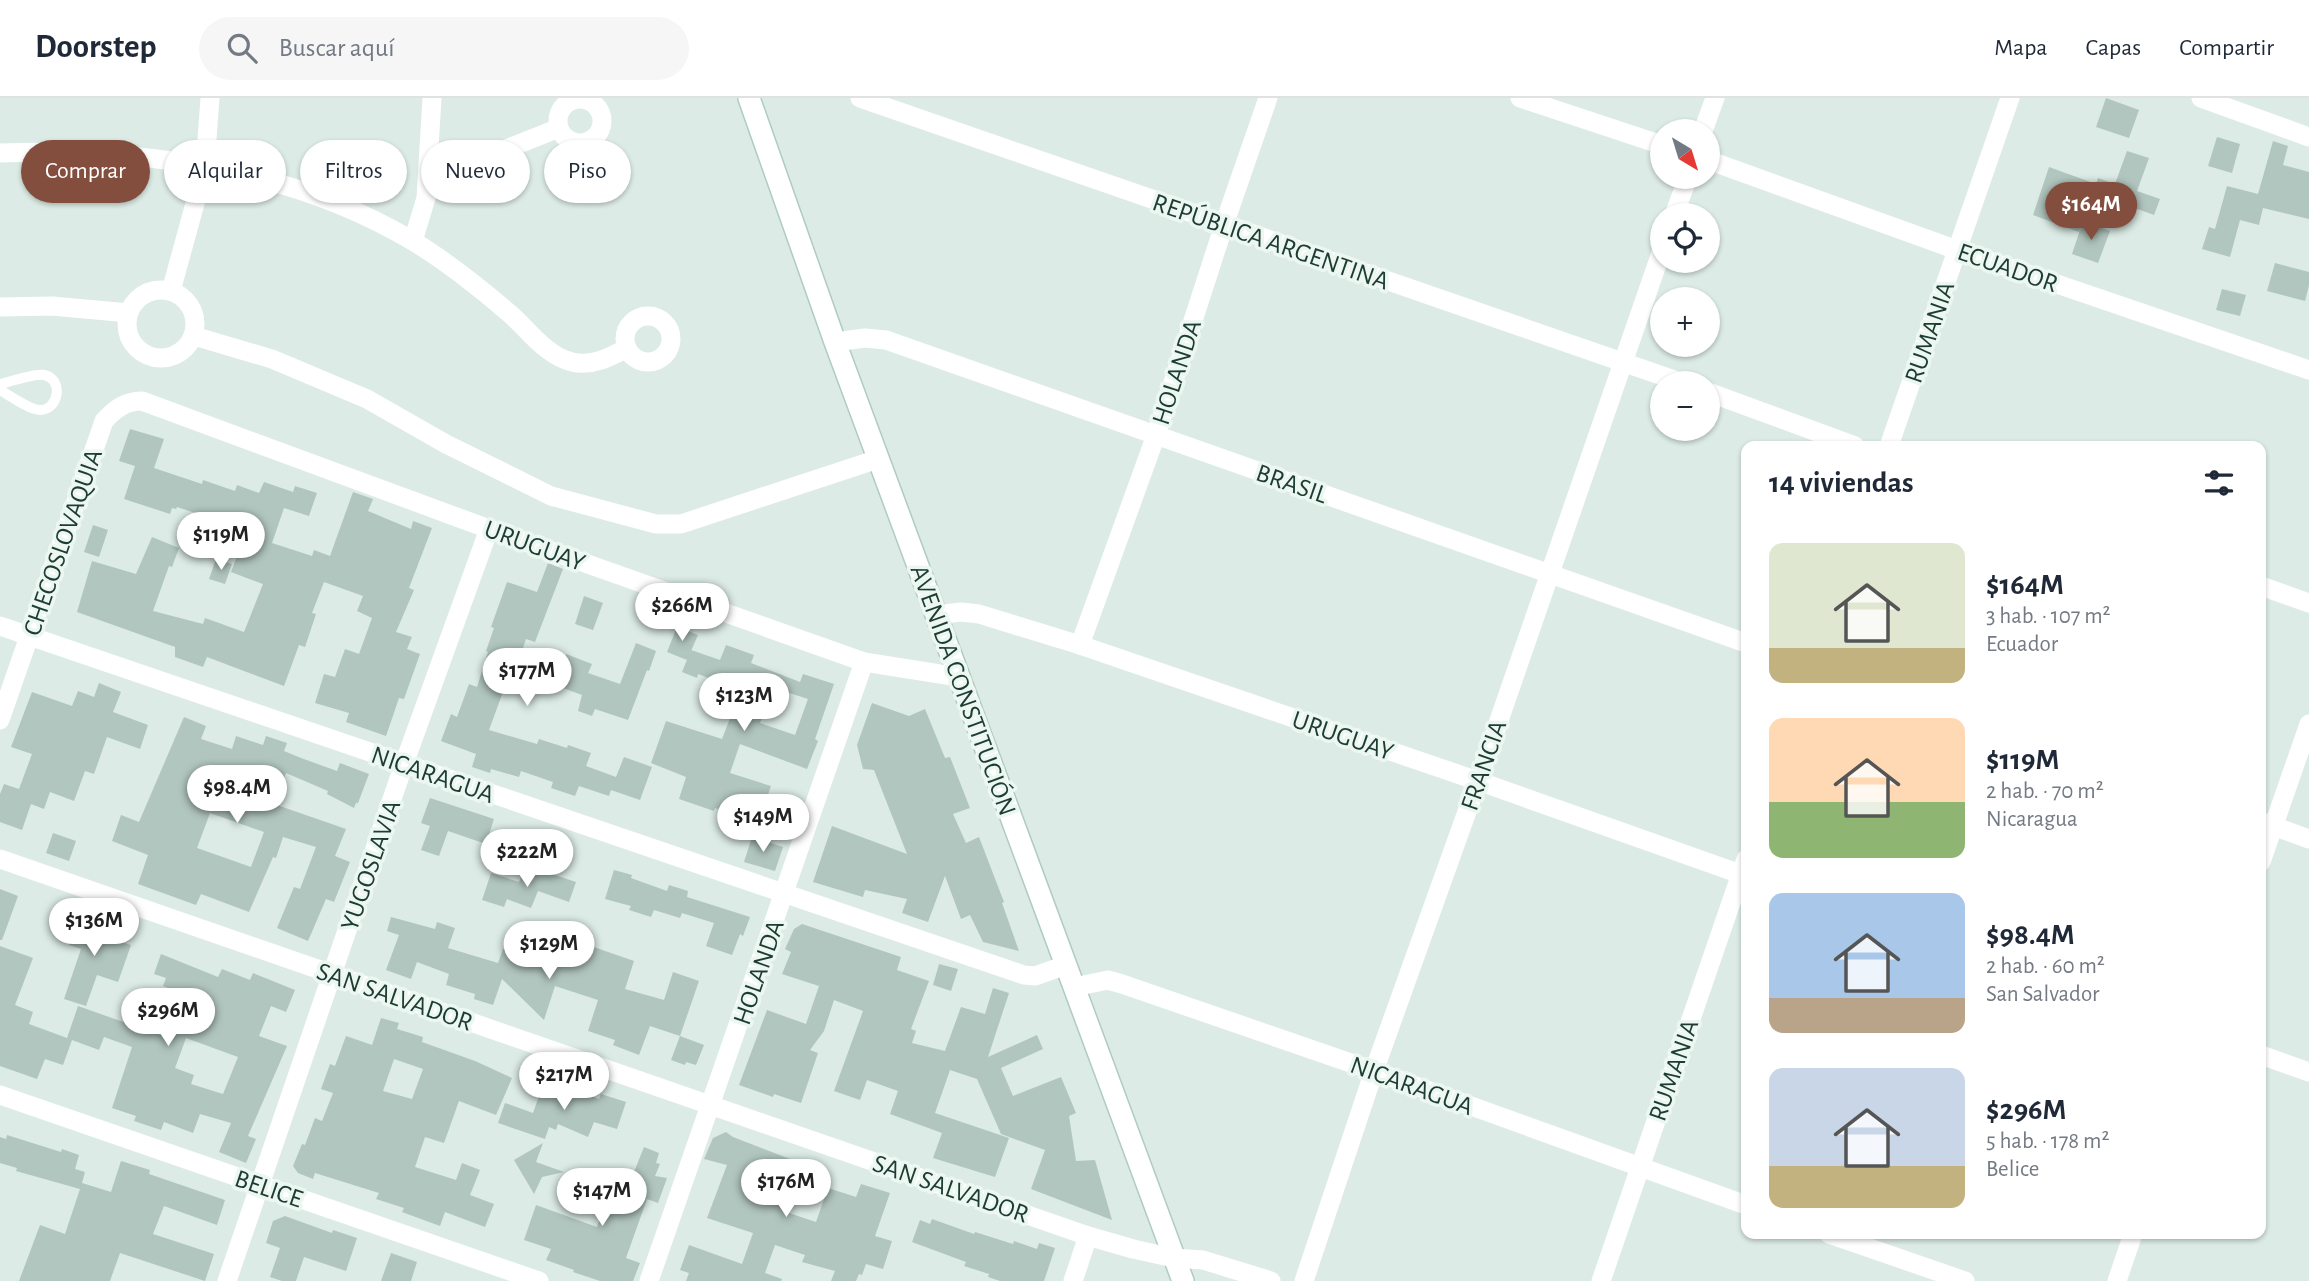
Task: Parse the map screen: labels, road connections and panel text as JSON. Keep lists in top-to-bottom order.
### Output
{
  "streets": {
    "main road": ["AVENIDA CONSTITUCIÓN"],
    "street": [
      "REPÚBLICA ARGENTINA",
      "ECUADOR",
      "RUMANIA",
      "HOLANDA",
      "BRASIL",
      "CHECOSLOVAQUIA",
      "URUGUAY",
      "FRANCIA",
      "NICARAGUA",
      "YUGOSLAVIA",
      "SAN SALVADOR",
      "BELICE"
    ]
  },
  "crossings": [
    ["REPÚBLICA ARGENTINA", "HOLANDA"],
    ["REPÚBLICA ARGENTINA", "FRANCIA"],
    ["ECUADOR", "RUMANIA"],
    ["RUMANIA", "NICARAGUA"],
    ["HOLANDA", "BRASIL"],
    ["HOLANDA", "URUGUAY"],
    ["HOLANDA", "NICARAGUA"],
    ["HOLANDA", "SAN SALVADOR"],
    ["BRASIL", "AVENIDA CONSTITUCIÓN"],
    ["BRASIL", "FRANCIA"],
    ["CHECOSLOVAQUIA", "URUGUAY"],
    ["CHECOSLOVAQUIA", "NICARAGUA"],
    ["URUGUAY", "AVENIDA CONSTITUCIÓN"],
    ["URUGUAY", "FRANCIA"],
    ["URUGUAY", "YUGOSLAVIA"],
    ["AVENIDA CONSTITUCIÓN", "NICARAGUA"],
    ["AVENIDA CONSTITUCIÓN", "SAN SALVADOR"],
    ["FRANCIA", "NICARAGUA"],
    ["NICARAGUA", "YUGOSLAVIA"],
    ["YUGOSLAVIA", "SAN SALVADOR"],
    ["YUGOSLAVIA", "BELICE"]
  ],
  "north": "bottom right",
  "page": {
    "header": "Doorstep",
    "search": "Buscar aquí",
    "nav": ["Mapa", "Capas", "Compartir"],
    "map_buttons": ["+", "−"],
    "chip": [
      "Comprar",
      "Alquilar",
      "Filtros",
      "Nuevo",
      "Piso"
    ],
    "price": [
      "$164M",
      "$119M",
      "$266M",
      "$177M",
      "$123M",
      "$98.4M",
      "$149M",
      "$222M",
      "$136M",
      "$129M",
      "$296M",
      "$217M",
      "$176M",
      "$147M"
    ],
    "heading": "14 viviendas",
    "list": [
      {
        "name": "$164M",
        "note": "3 hab. · 107 m² · Ecuador"
      },
      {
        "name": "$119M",
        "note": "2 hab. · 70 m² · Nicaragua"
      },
      {
        "name": "$98.4M",
        "note": "2 hab. · 60 m² · San Salvador"
      },
      {
        "name": "$296M",
        "note": "5 hab. · 178 m² · Belice"
      }
    ]
  }
}
